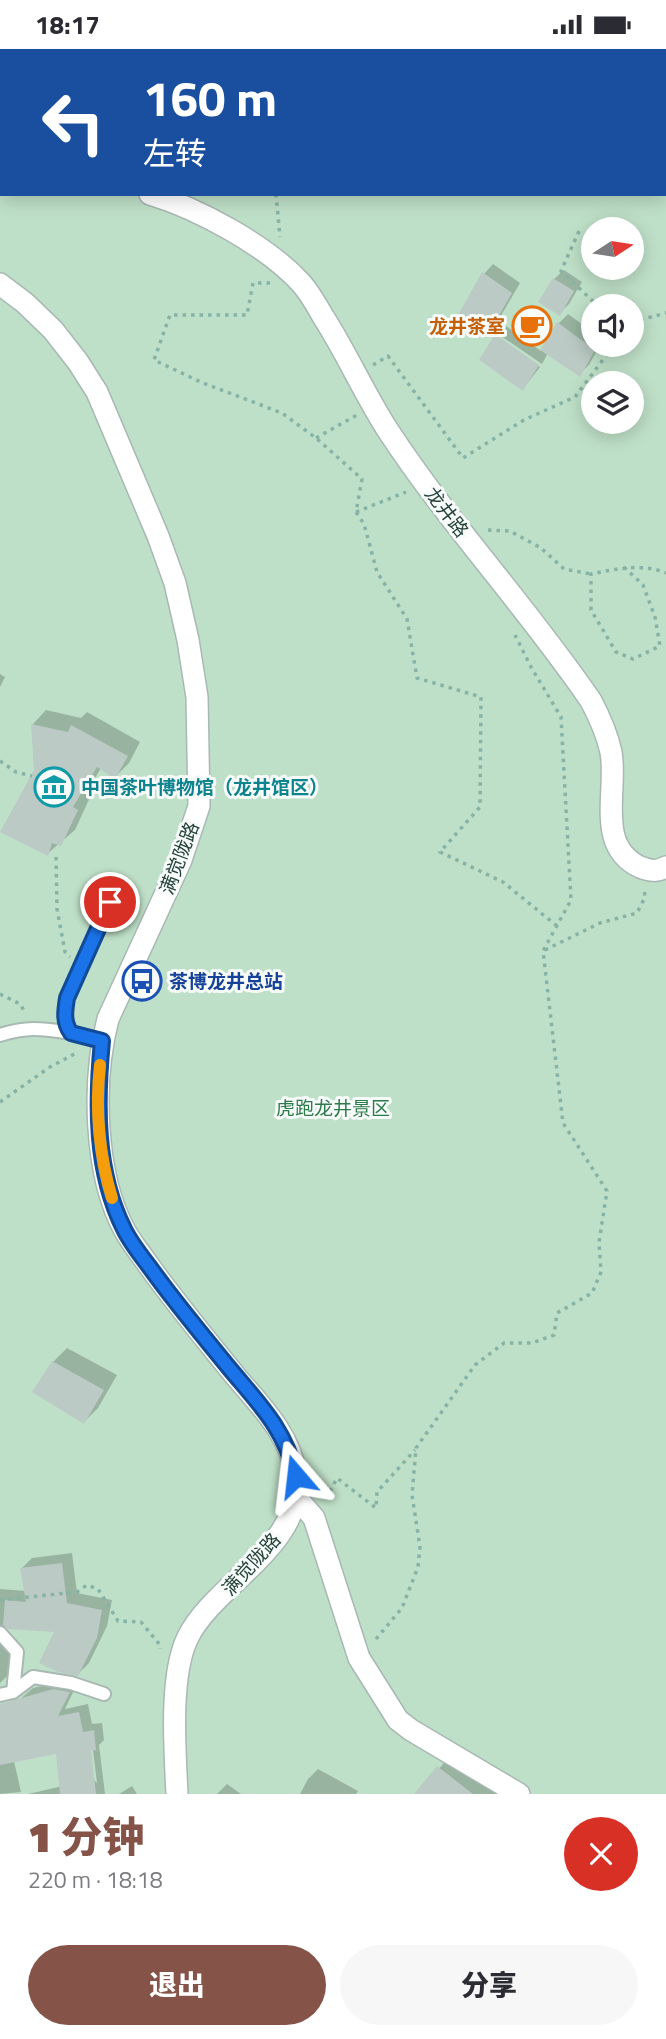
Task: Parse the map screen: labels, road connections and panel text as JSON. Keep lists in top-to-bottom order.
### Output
{
  "streets": {
    "street": ["龙井路", "满觉陇路"]
  },
  "parks": ["虎跑龙井景区"],
  "places": {
    "cafe": ["龙井茶室"],
    "museum": ["中国茶叶博物馆（龙井馆区）"],
    "bus stop": ["茶博龙井总站"]
  },
  "north": "right",
  "page": {
    "status": "18:17",
    "turn": ["160 m", "左转"],
    "heading": ["1 分钟", "220 m · 18:18"],
    "buttons": ["退出", "分享"]
  }
}
